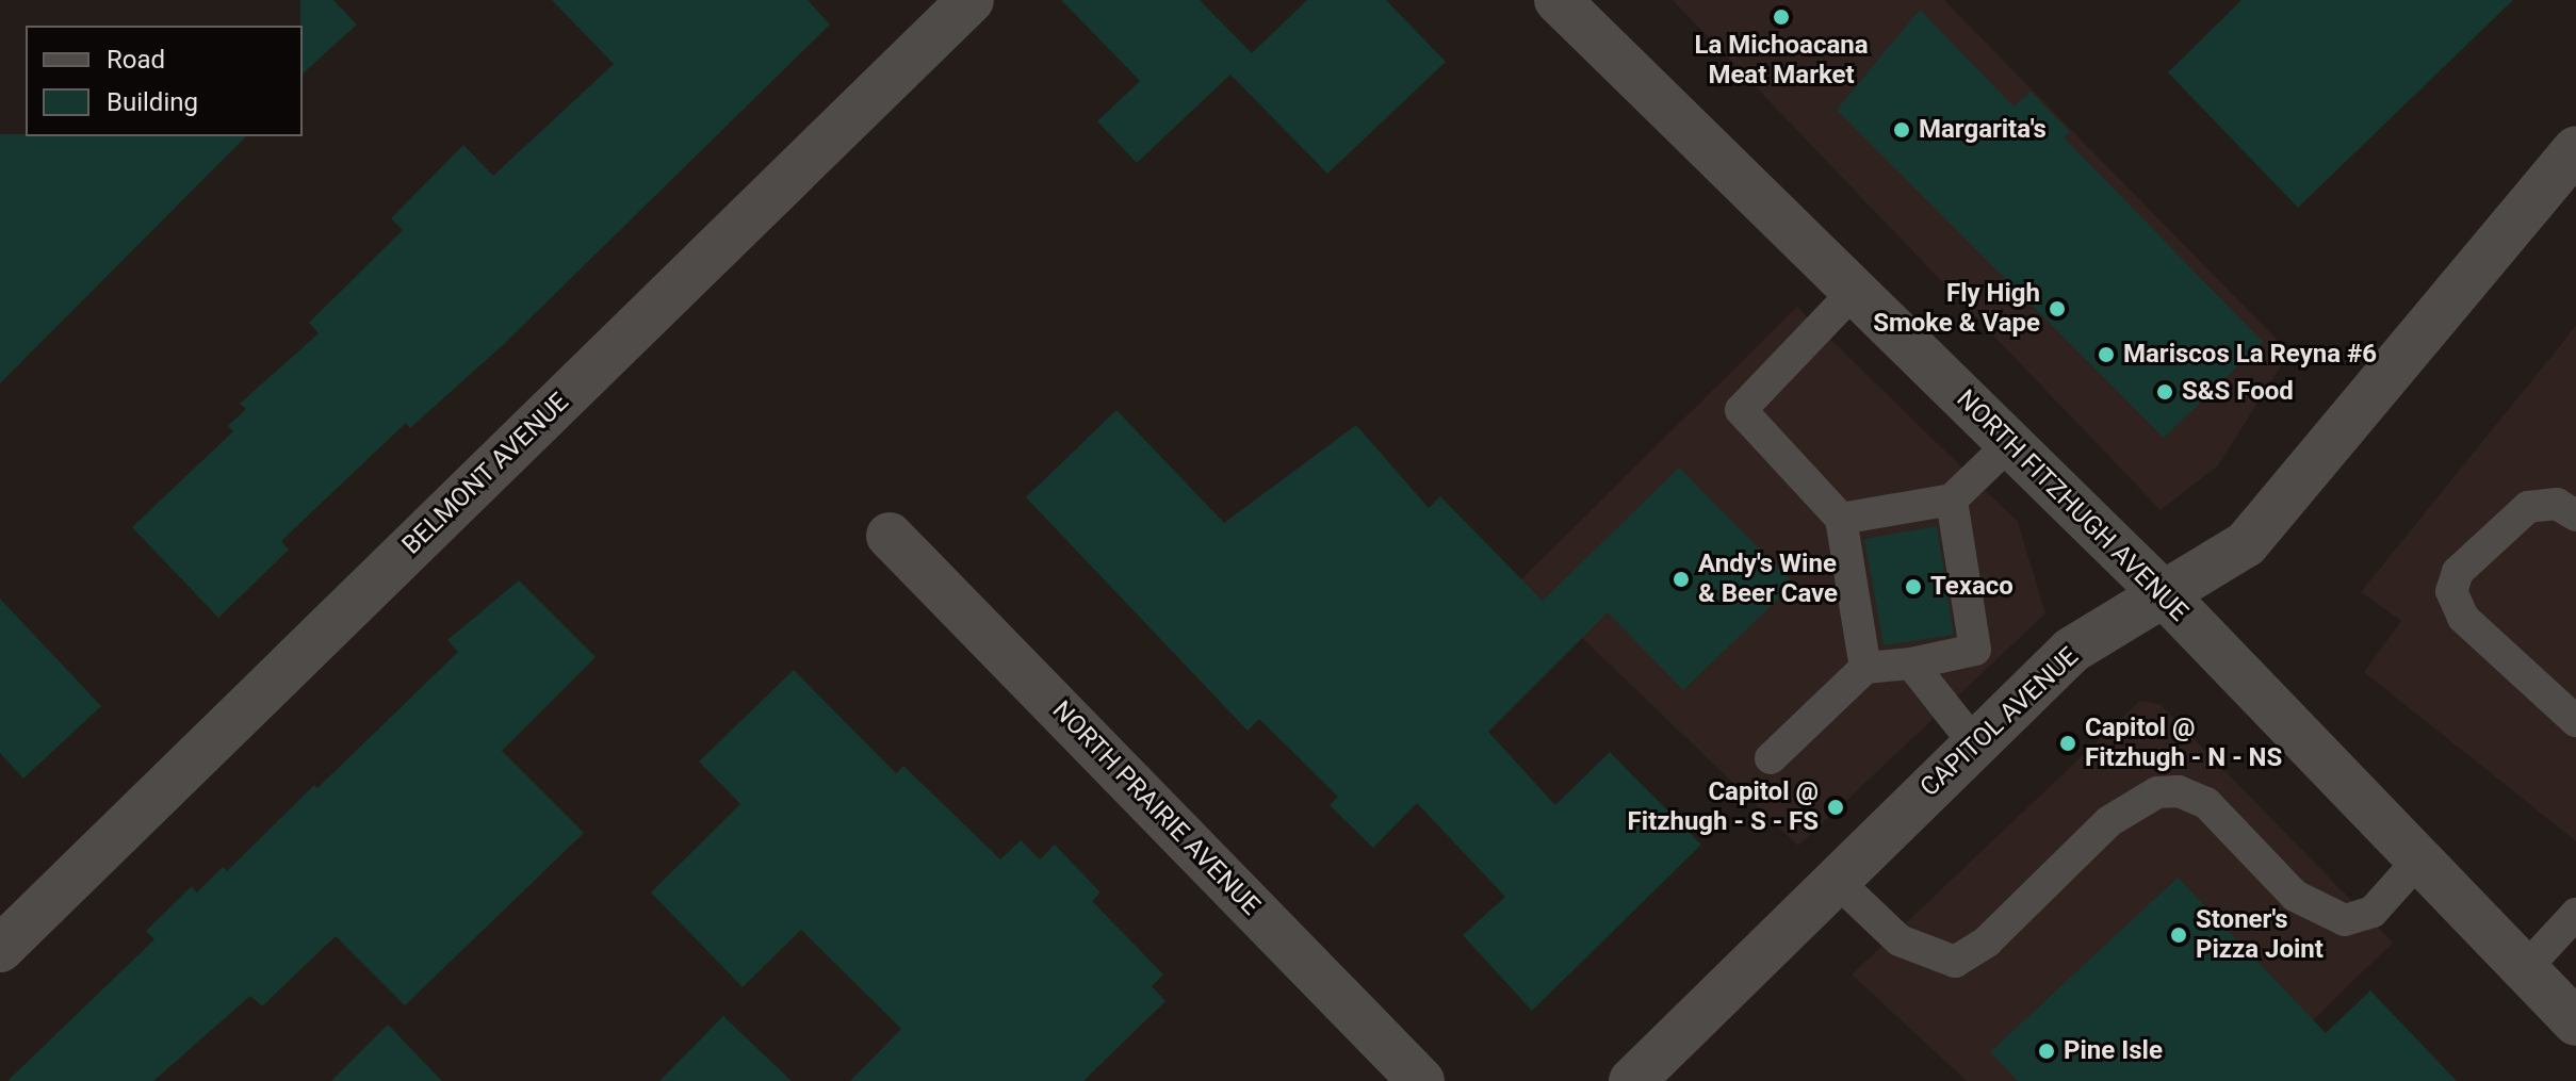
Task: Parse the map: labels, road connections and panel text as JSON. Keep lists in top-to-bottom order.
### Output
{
  "streets": {
    "street": [
      "BELMONT AVENUE",
      "NORTH FITZHUGH AVENUE",
      "CAPITOL AVENUE",
      "NORTH PRAIRIE AVENUE"
    ]
  },
  "crossings": [
    ["NORTH FITZHUGH AVENUE", "CAPITOL AVENUE"]
  ],
  "places": [
    "La Michoacana Meat Market",
    "Margarita's",
    "Fly High Smoke & Vape",
    "Mariscos La Reyna #6",
    "S&S Food",
    "Andy's Wine & Beer Cave",
    "Texaco",
    "Capitol @ Fitzhugh - N - NS",
    "Capitol @ Fitzhugh - S - FS",
    "Stoner's Pizza Joint",
    "Pine Isle"
  ],
  "legend": ["Road", "Building"]
}
